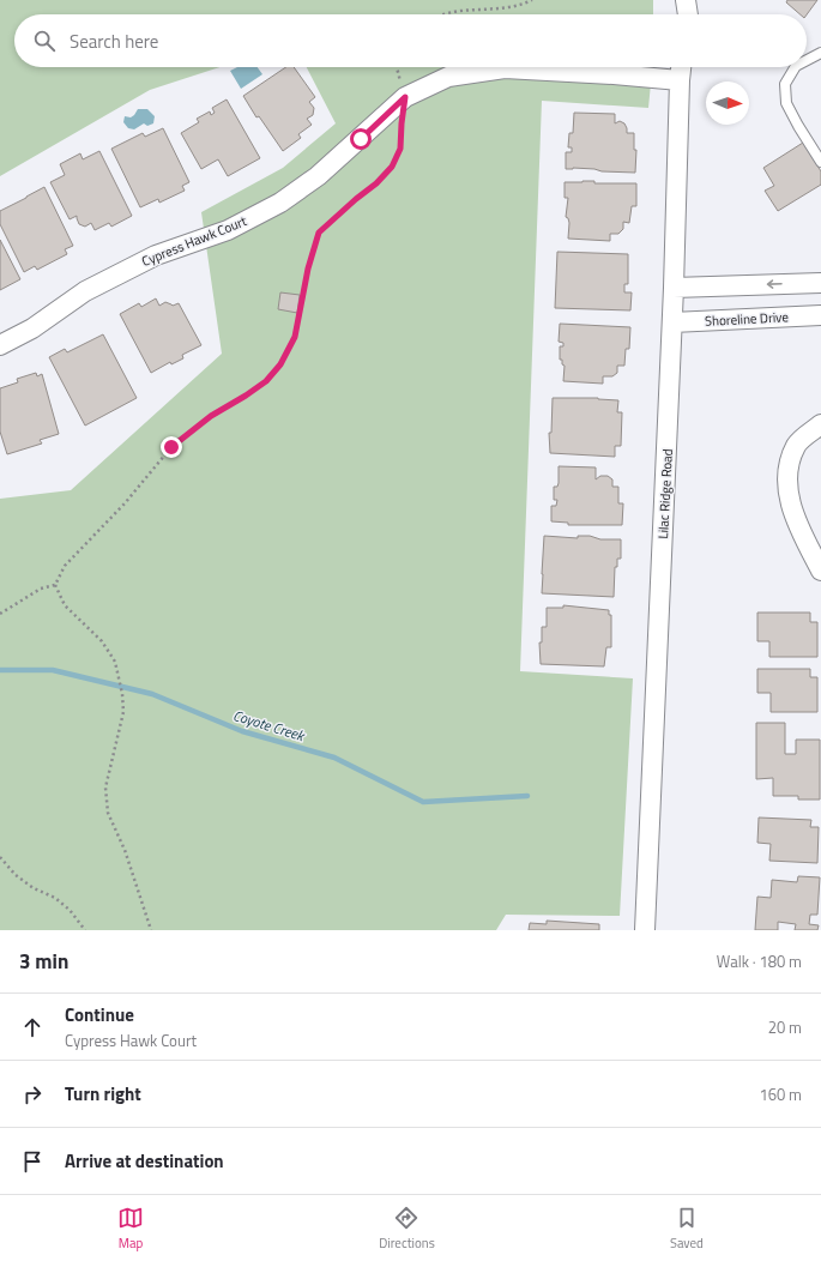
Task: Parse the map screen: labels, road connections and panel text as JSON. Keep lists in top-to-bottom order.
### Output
{
  "streets": {
    "street": ["Cypress Hawk Court", "Shoreline Drive", "Lilac Ridge Road"]
  },
  "crossings": [
    ["Cypress Hawk Court", "Lilac Ridge Road"],
    ["Shoreline Drive", "Lilac Ridge Road"]
  ],
  "water": ["Coyote Creek"],
  "north": "right",
  "page": {
    "search": "Search here",
    "heading": ["3 min", "Walk · 180 m"],
    "list": [
      ["Continue", "Cypress Hawk Court", "20 m"],
      ["Turn right", "160 m"],
      "Arrive at destination"
    ],
    "nav": ["Map", "Directions", "Saved"]
  }
}
